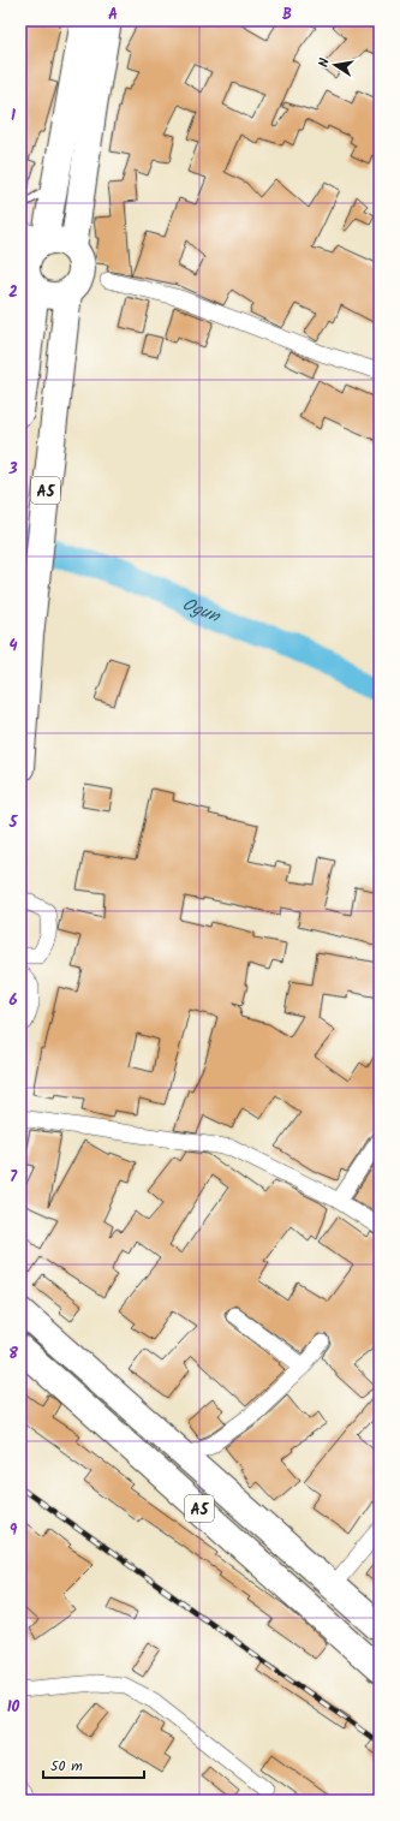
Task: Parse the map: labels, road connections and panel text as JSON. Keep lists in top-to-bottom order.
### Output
{
  "streets": {
    "highway": ["A5"]
  },
  "water": ["Ogun"],
  "scale_bar": "50 m",
  "north": "left",
  "grid": {
    "columns": ["A", "B"],
    "rows": [
      "1",
      "2",
      "3",
      "4",
      "5",
      "6",
      "7",
      "8",
      "9",
      "10"
    ]
  }
}
